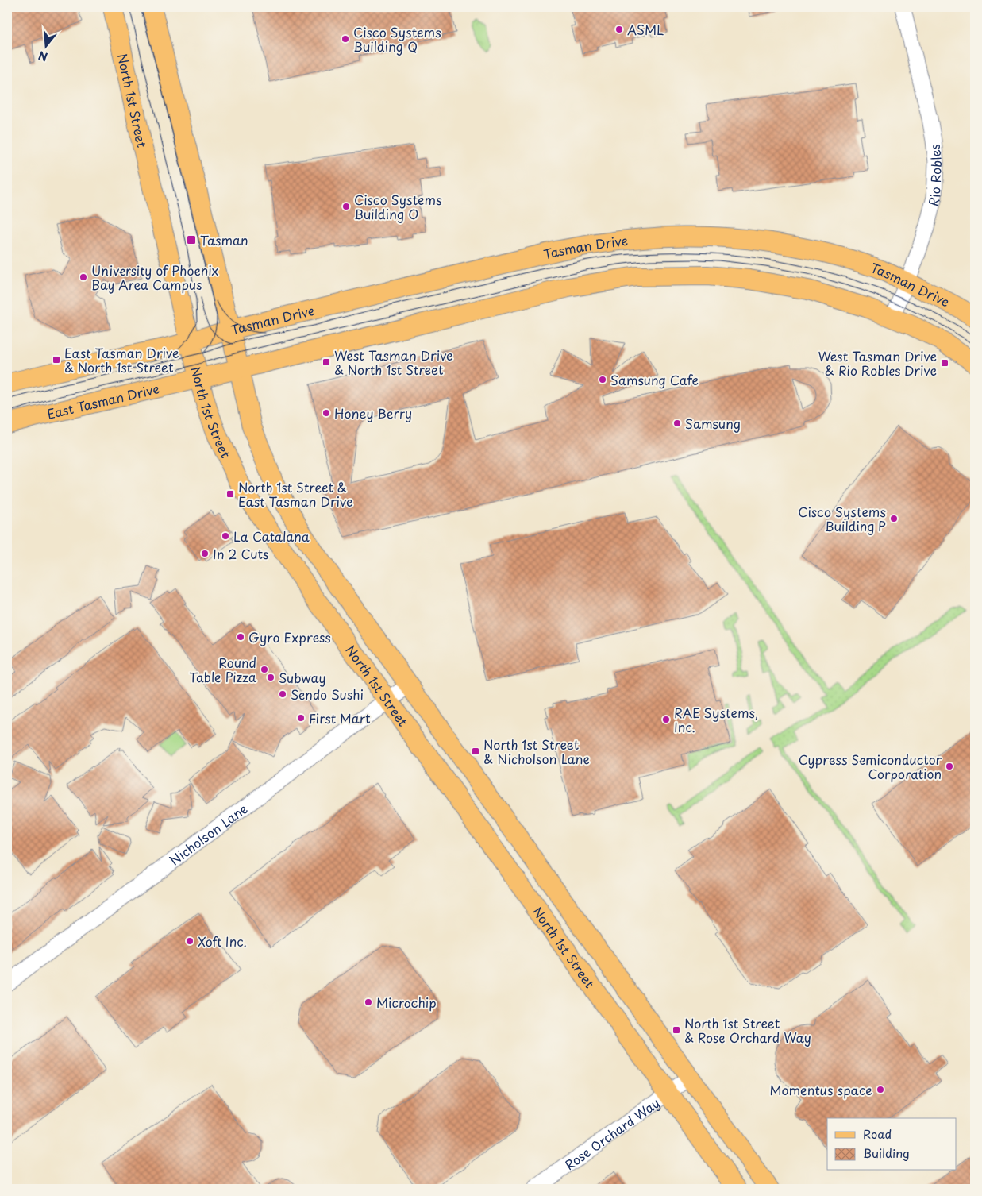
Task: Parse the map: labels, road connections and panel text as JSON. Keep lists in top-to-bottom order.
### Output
{
  "streets": {
    "main road": ["North 1st Street", "Tasman Drive", "East Tasman Drive"],
    "street": ["Rio Robles", "Nicholson Lane", "Rose Orchard Way"]
  },
  "crossings": [
    ["North 1st Street", "Tasman Drive"],
    ["North 1st Street", "East Tasman Drive"],
    ["North 1st Street", "Nicholson Lane"],
    ["North 1st Street", "Rose Orchard Way"],
    ["Rio Robles", "Tasman Drive"]
  ],
  "places": {
    "other": [
      "ASML",
      "Cisco Systems Building Q",
      "Cisco Systems Building O",
      "University of Phoenix Bay Area Campus",
      "Samsung Cafe",
      "Honey Berry",
      "Samsung",
      "Cisco Systems Building P",
      "La Catalana",
      "In 2 Cuts",
      "Gyro Express",
      "Round Table Pizza",
      "Subway",
      "Sendo Sushi",
      "First Mart",
      "RAE Systems, Inc.",
      "Cypress Semiconductor Corporation",
      "Xoft Inc.",
      "Microchip",
      "Momentus space"
    ],
    "transit": [
      "Tasman",
      "East Tasman Drive & North 1st Street",
      "West Tasman Drive & North 1st Street",
      "West Tasman Drive & Rio Robles Drive",
      "North 1st Street & East Tasman Drive",
      "North 1st Street & Nicholson Lane",
      "North 1st Street & Rose Orchard Way"
    ]
  },
  "legend": ["Road", "Building"],
  "north": "bottom"
}
